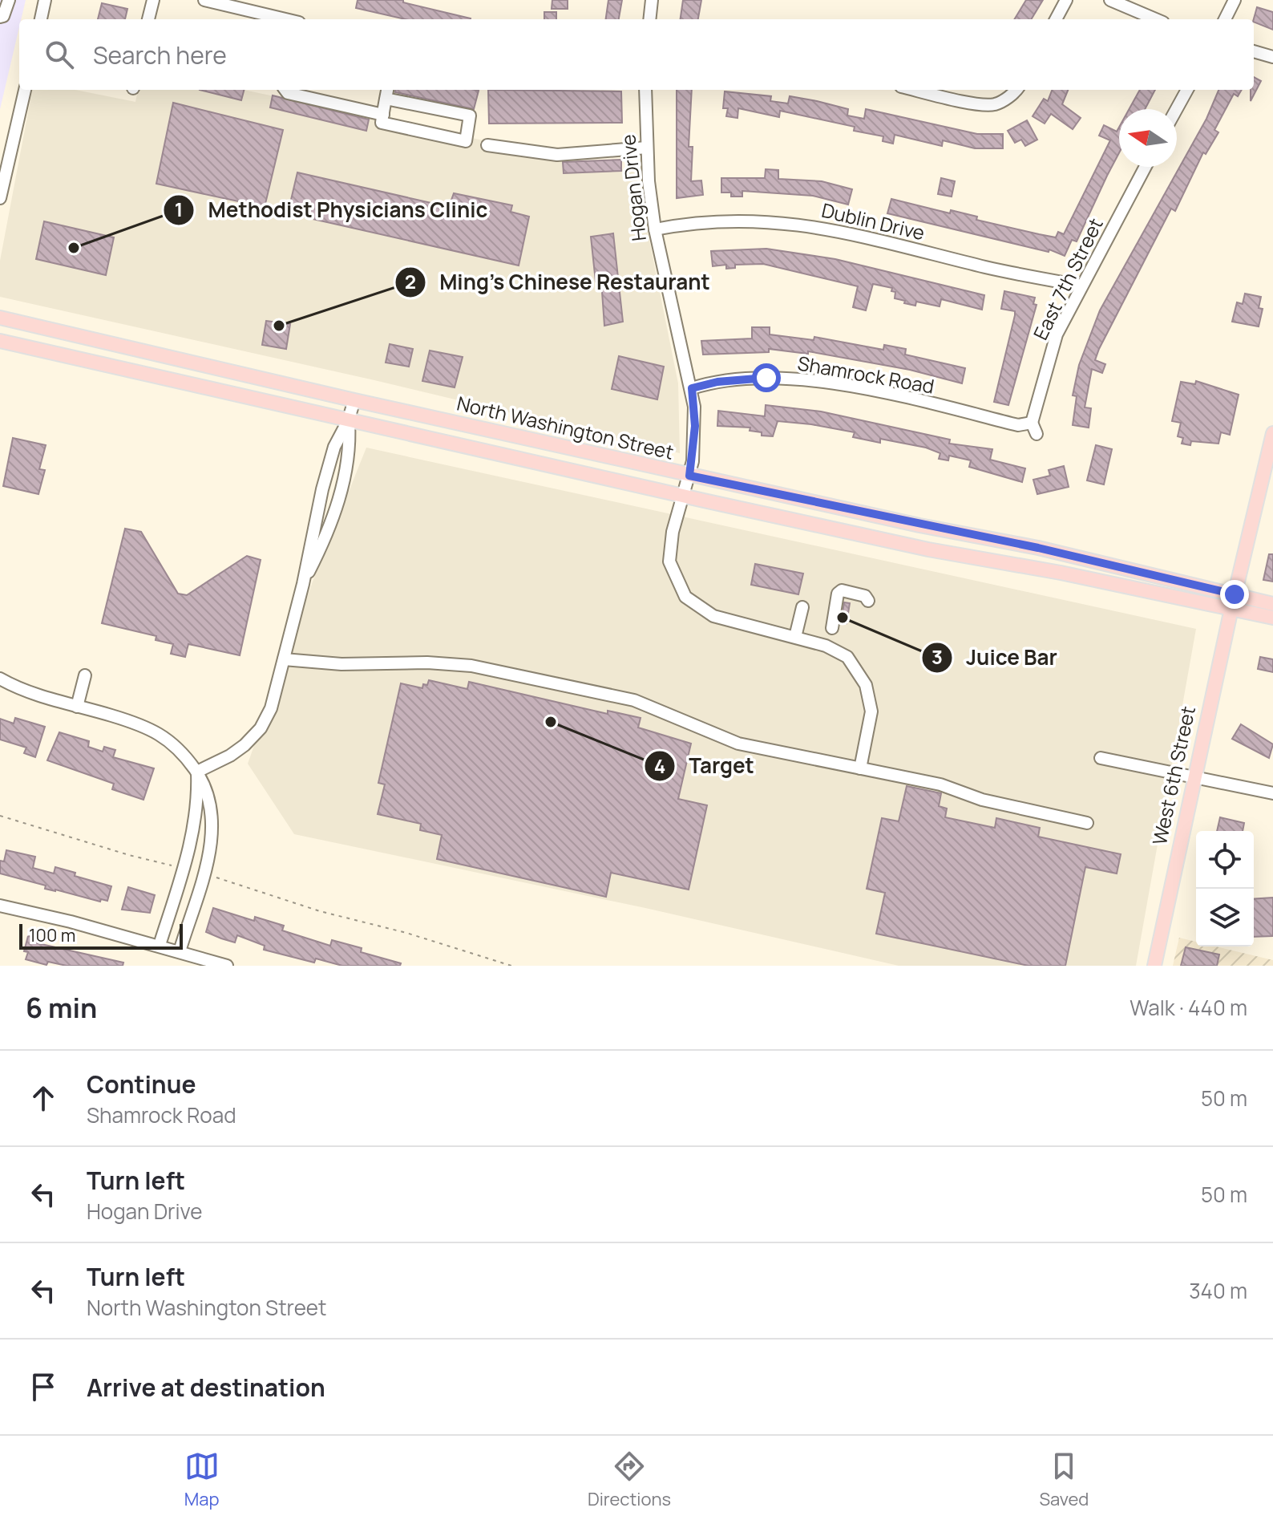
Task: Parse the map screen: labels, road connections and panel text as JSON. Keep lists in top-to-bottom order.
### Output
{
  "streets": {
    "main road": ["North Washington Street", "West 6th Street"],
    "street": [
      "Hogan Drive",
      "Dublin Drive",
      "East 7th Street",
      "Shamrock Road"
    ]
  },
  "crossings": [
    ["Hogan Drive", "Dublin Drive"],
    ["Hogan Drive", "Shamrock Road"],
    ["Hogan Drive", "North Washington Street"],
    ["Dublin Drive", "East 7th Street"],
    ["East 7th Street", "Shamrock Road"],
    ["North Washington Street", "West 6th Street"]
  ],
  "places": [
    "Methodist Physicians Clinic",
    "Ming's Chinese Restaurant",
    "Juice Bar",
    "Target"
  ],
  "scale_bar": "100 m",
  "north": "left",
  "page": {
    "search": "Search here",
    "scale": "100 m",
    "heading": ["6 min", "Walk · 440 m"],
    "list": [
      ["Continue", "Shamrock Road", "50 m"],
      ["Turn left", "Hogan Drive", "50 m"],
      ["Turn left", "North Washington Street", "340 m"],
      "Arrive at destination"
    ],
    "nav": ["Map", "Directions", "Saved"]
  }
}
